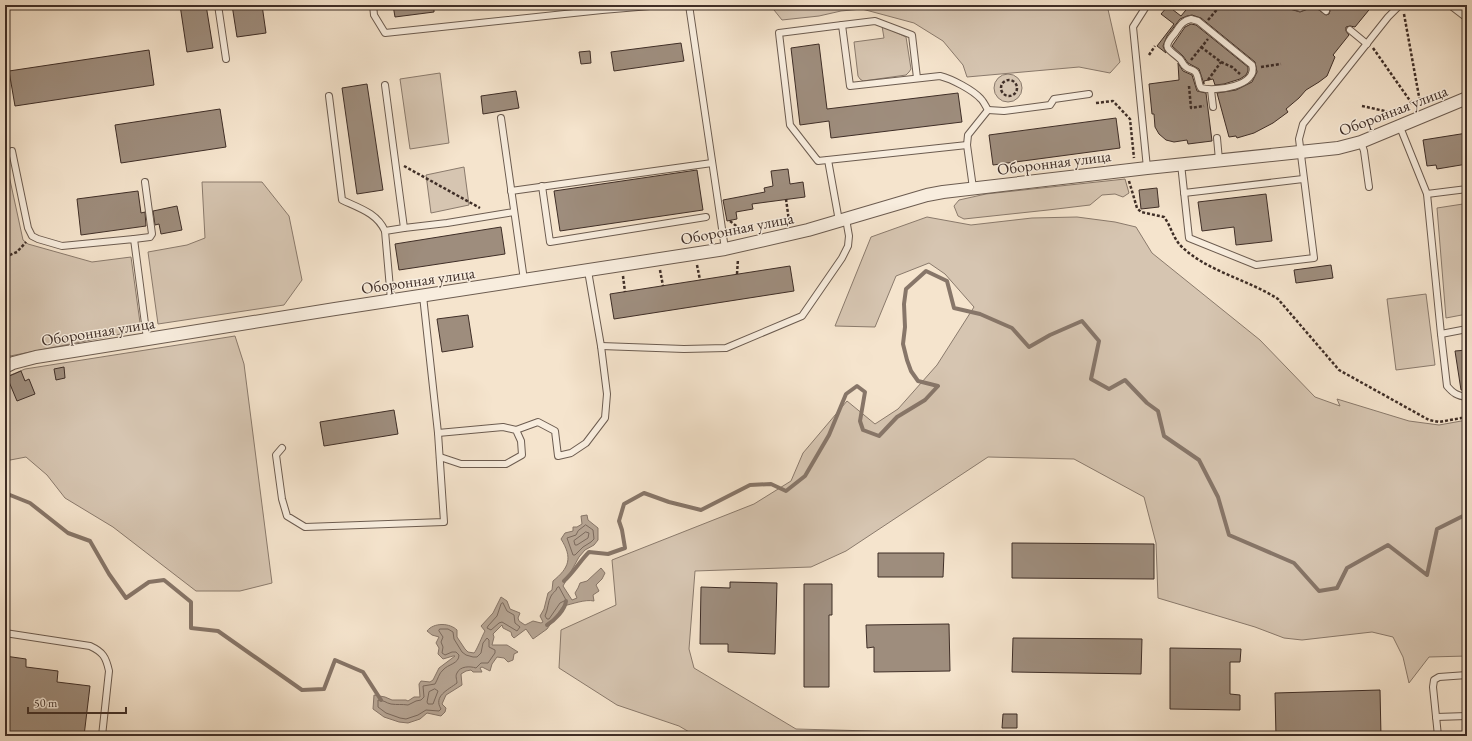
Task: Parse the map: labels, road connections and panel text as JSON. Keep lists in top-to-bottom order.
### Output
{
  "streets": {
    "street": ["Оборонная улица"]
  },
  "scale_bar": "50 m"
}
